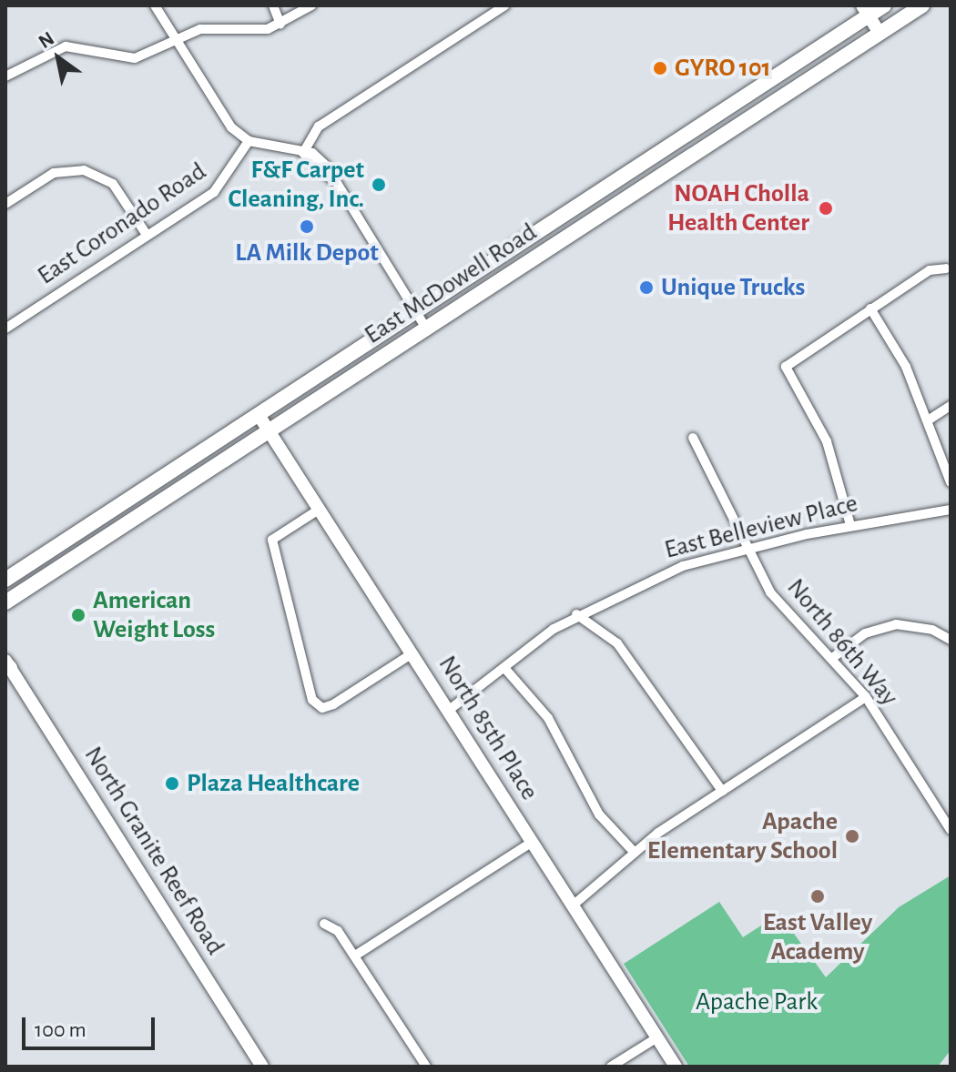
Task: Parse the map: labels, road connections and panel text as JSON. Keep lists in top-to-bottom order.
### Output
{
  "streets": {
    "main road": ["East McDowell Road"],
    "street": [
      "East Coronado Road",
      "East Belleview Place",
      "North 86th Way",
      "North 85th Place",
      "North Granite Reef Road"
    ]
  },
  "crossings": [
    ["East McDowell Road", "North 85th Place"],
    ["East Belleview Place", "North 86th Way"],
    ["East Belleview Place", "North 85th Place"]
  ],
  "parks": ["Apache Park"],
  "places": [
    "GYRO 101",
    "F&F Carpet Cleaning, Inc.",
    "NOAH Cholla Health Center",
    "LA Milk Depot",
    "Unique Trucks",
    "American Weight Loss",
    "Plaza Healthcare",
    "Apache Elementary School",
    "East Valley Academy"
  ],
  "scale_bar": "100 m",
  "north": "top left"
}
